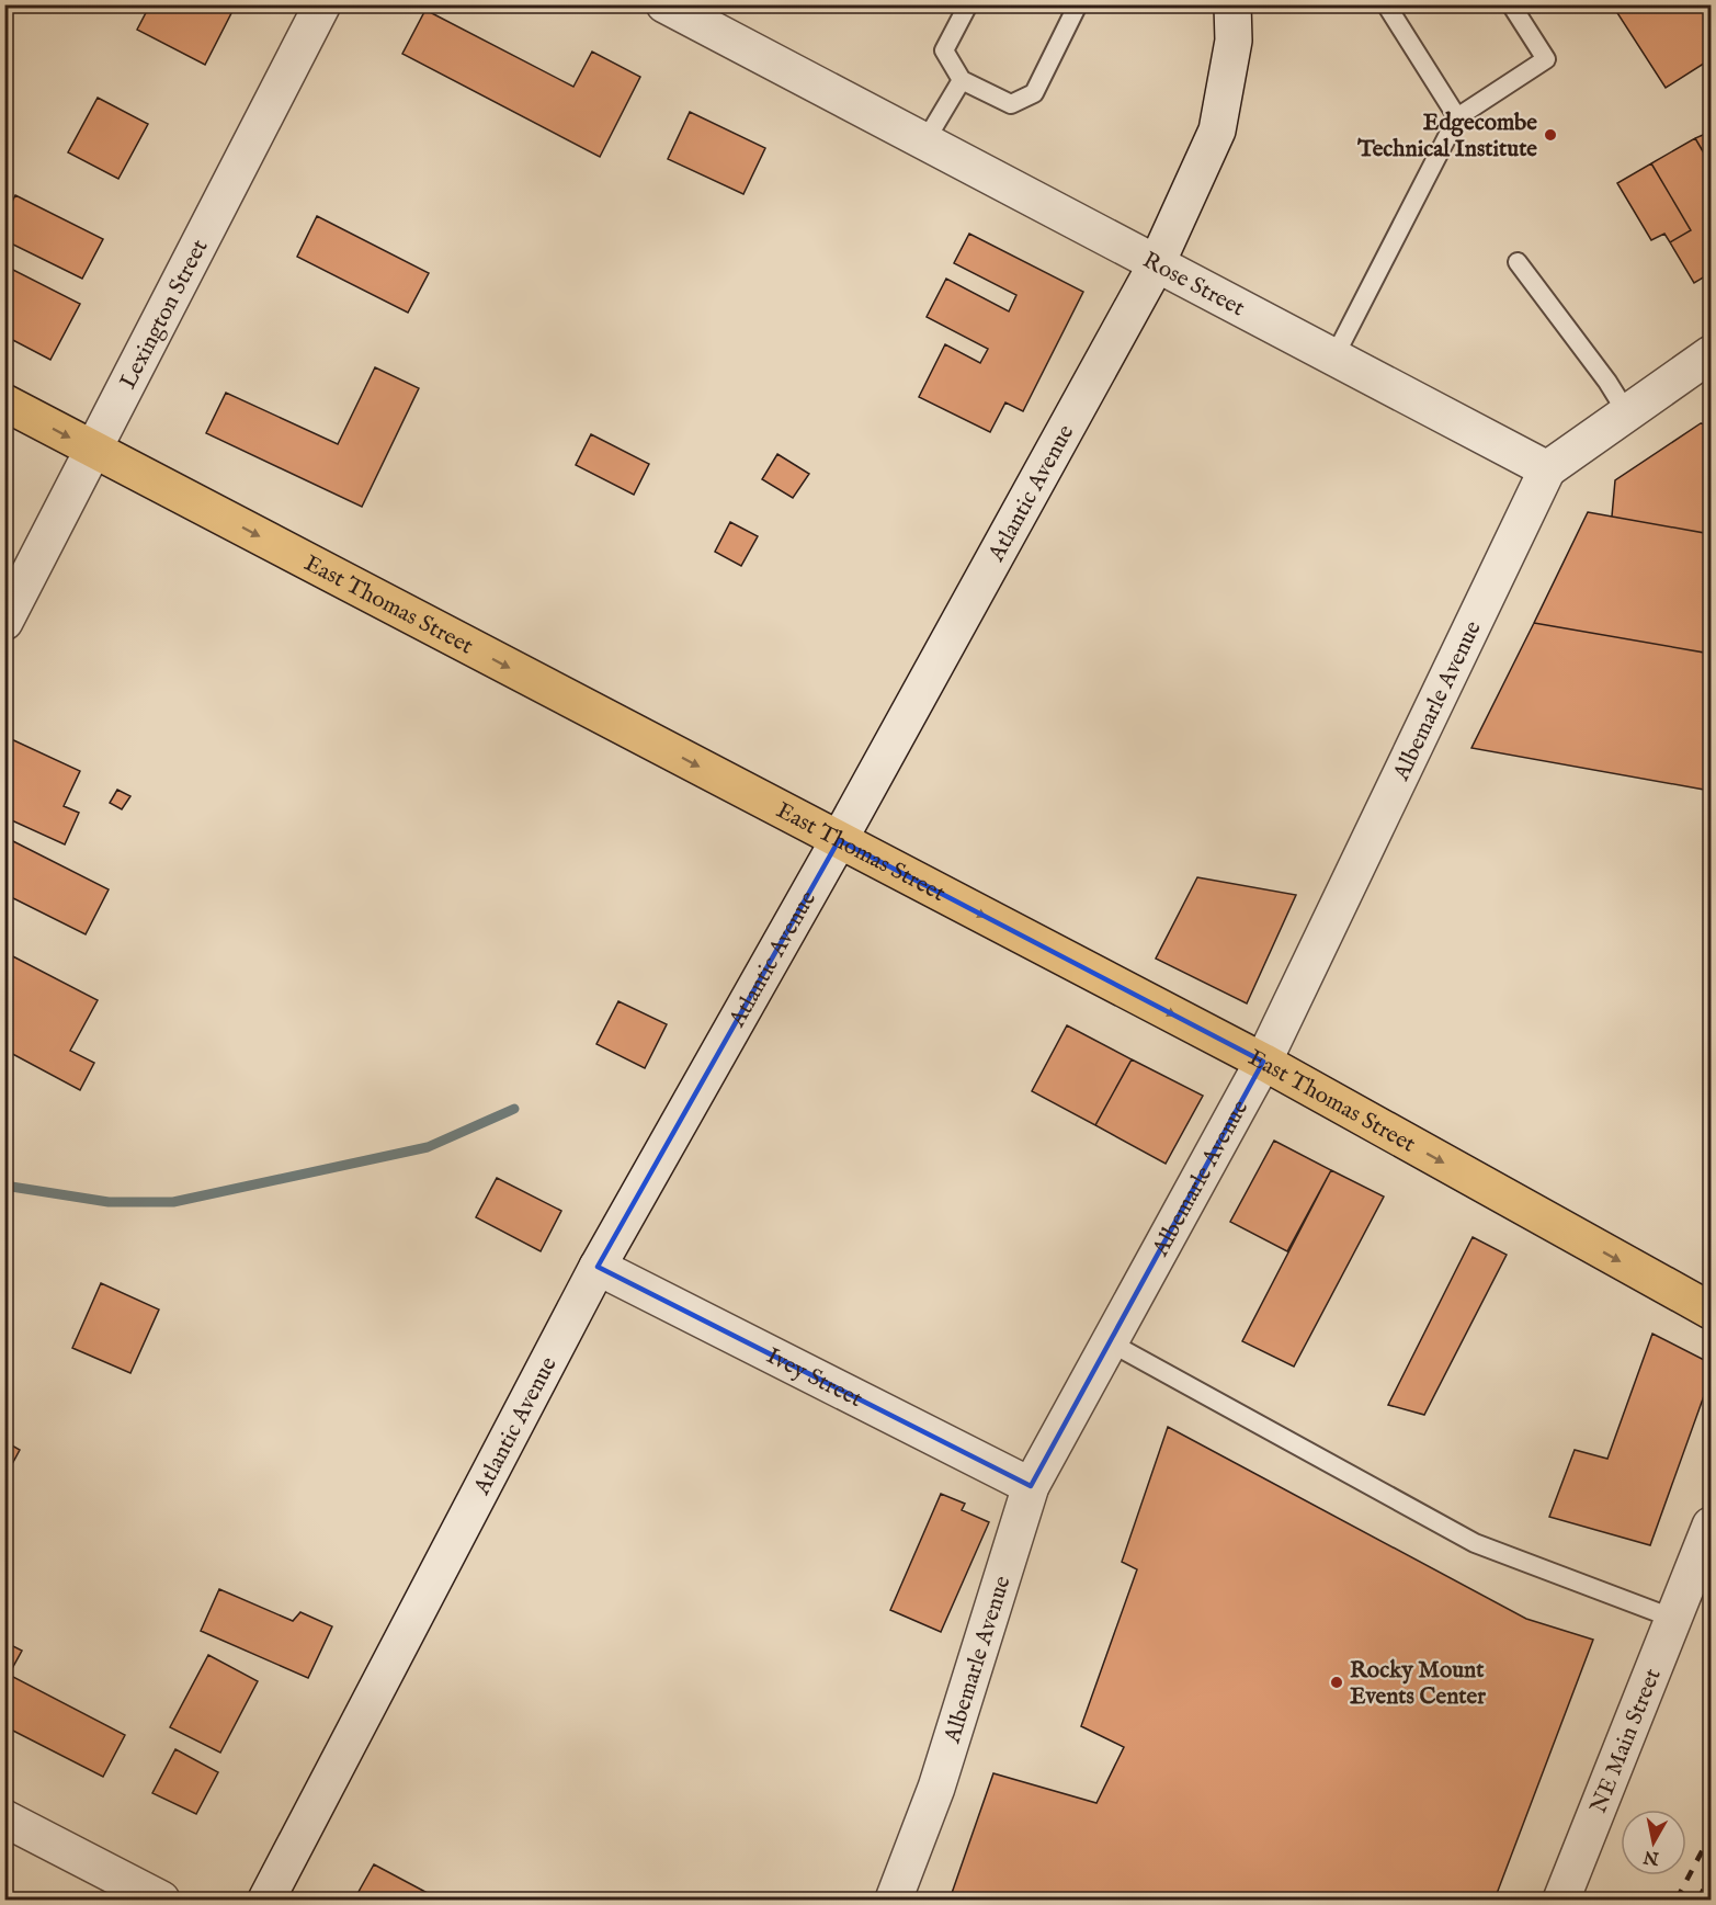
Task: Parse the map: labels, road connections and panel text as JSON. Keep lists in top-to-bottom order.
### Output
{
  "streets": {
    "main road": ["East Thomas Street"],
    "street": [
      "Rose Street",
      "Lexington Street",
      "Atlantic Avenue",
      "Albemarle Avenue",
      "Ivey Street",
      "NE Main Street"
    ]
  },
  "crossings": [
    ["Rose Street", "Atlantic Avenue"],
    ["Rose Street", "Albemarle Avenue"],
    ["Lexington Street", "East Thomas Street"],
    ["Atlantic Avenue", "East Thomas Street"],
    ["Atlantic Avenue", "Ivey Street"],
    ["East Thomas Street", "Albemarle Avenue"],
    ["Albemarle Avenue", "Ivey Street"]
  ],
  "one_way": ["East Thomas Street"],
  "places": ["Edgecombe Technical Institute", "Rocky Mount Events Center"],
  "north": "bottom"
}
